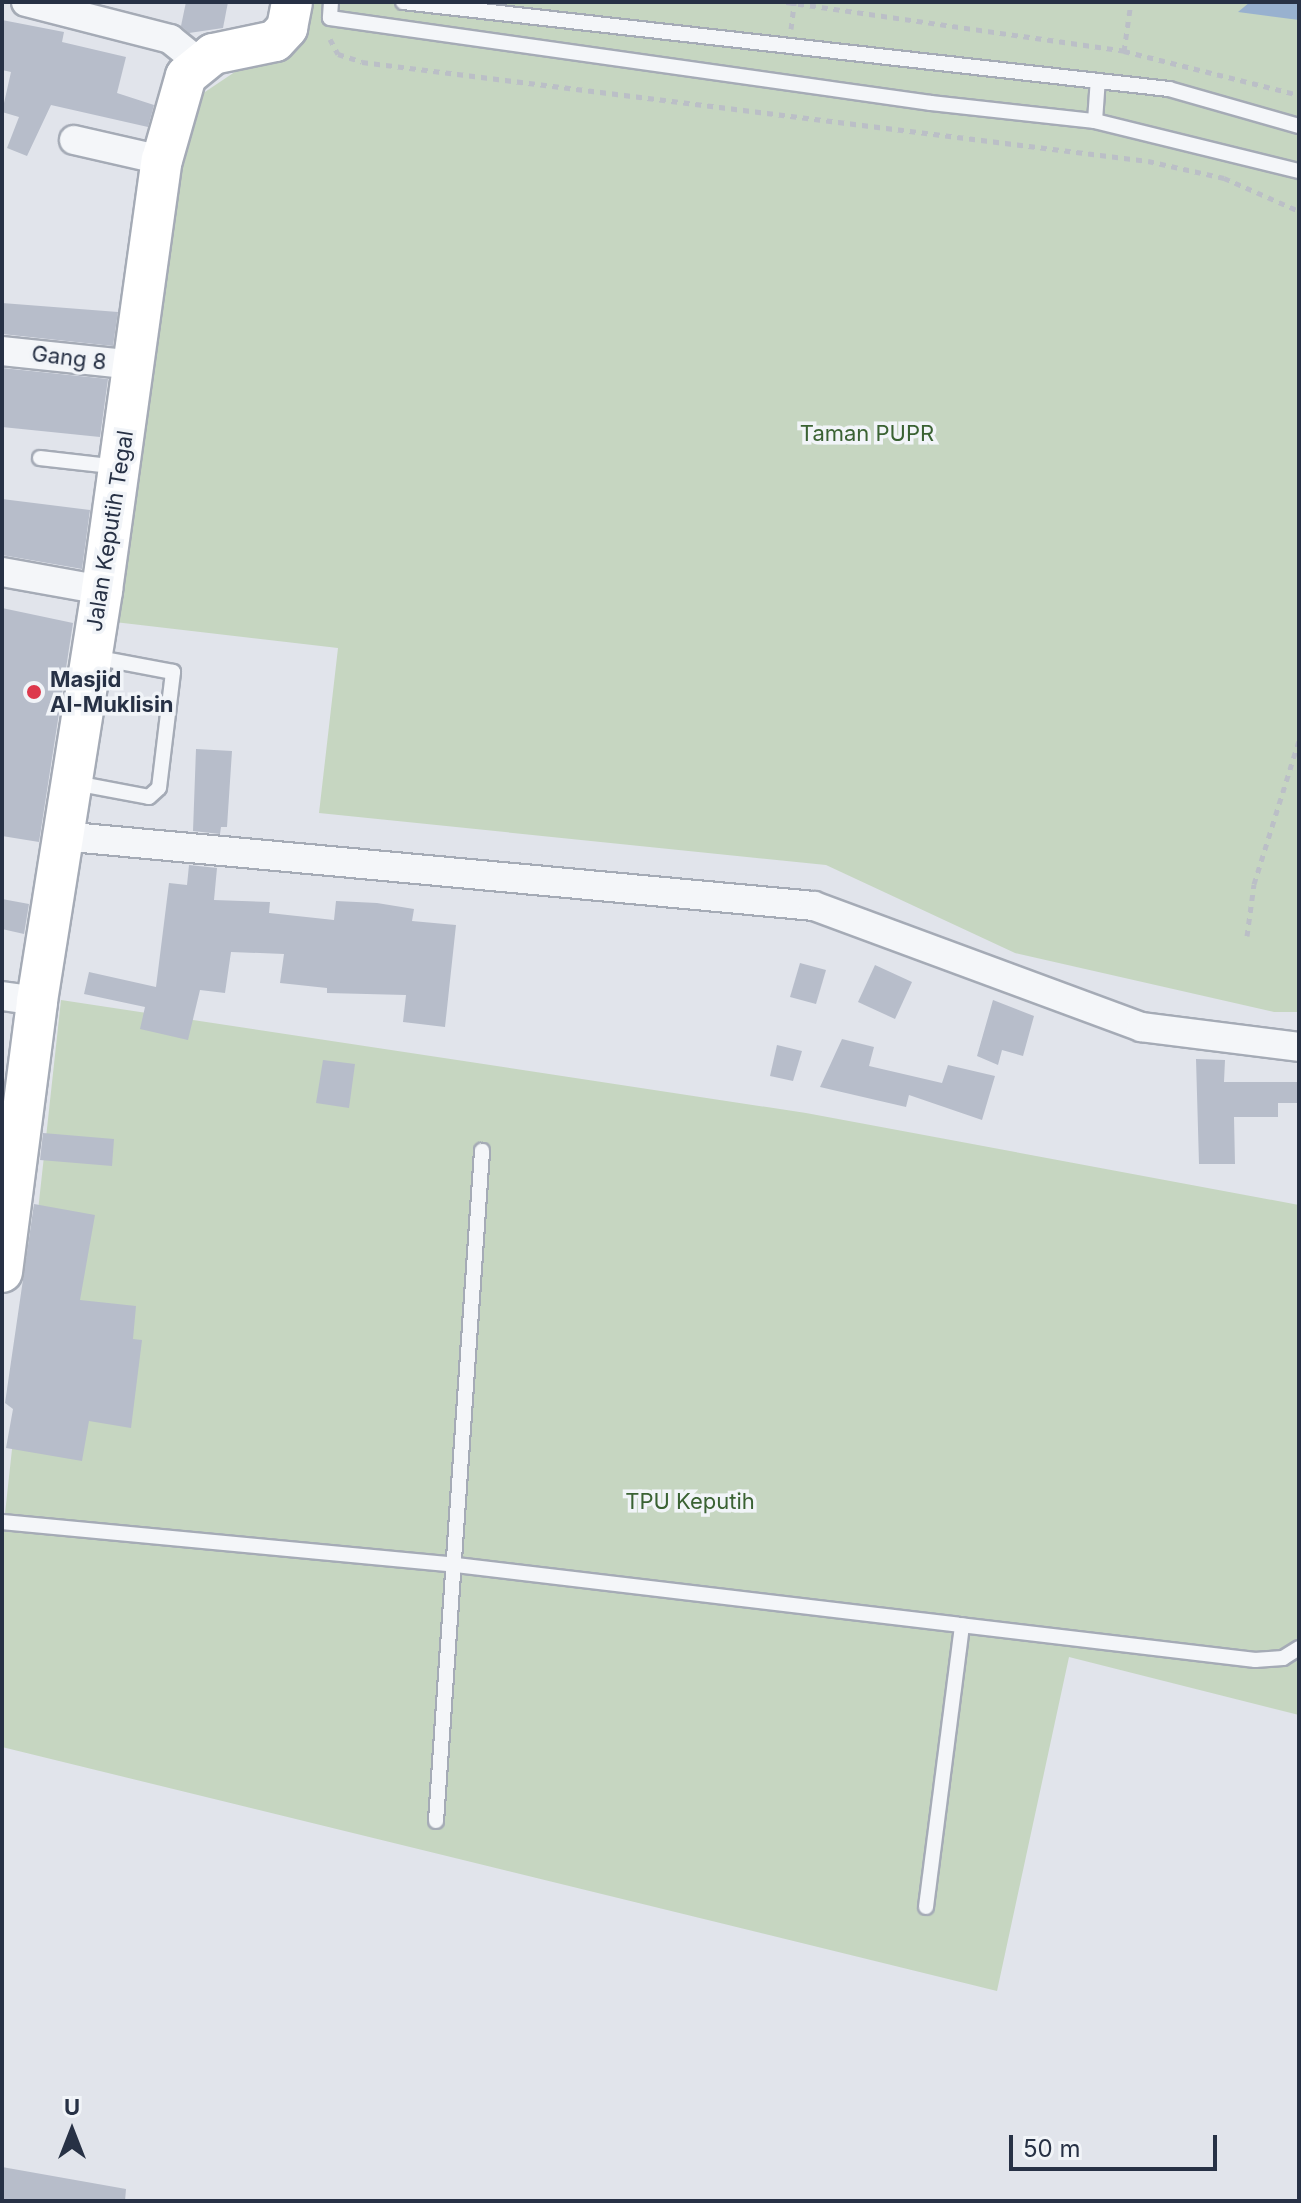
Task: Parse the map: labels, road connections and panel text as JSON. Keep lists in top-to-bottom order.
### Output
{
  "streets": {
    "main road": ["Jalan Keputih Tegal"],
    "street": ["Gang 8"]
  },
  "crossings": [
    ["Gang 8", "Jalan Keputih Tegal"]
  ],
  "parks": ["Taman PUPR", "TPU Keputih"],
  "places": ["Masjid Al-Muklisin"],
  "scale_bar": "50 m",
  "north": "top"
}
